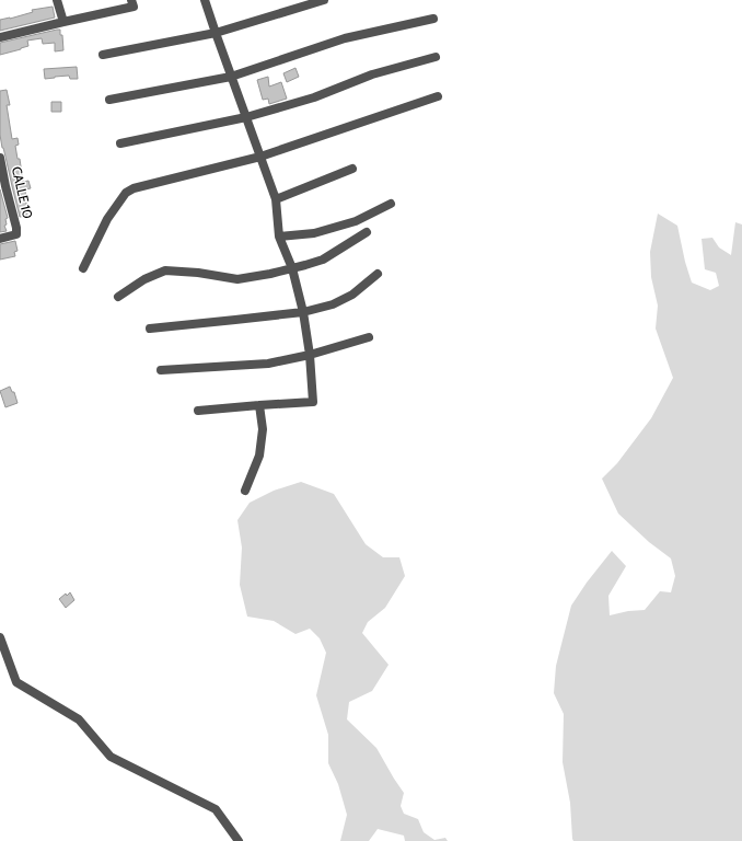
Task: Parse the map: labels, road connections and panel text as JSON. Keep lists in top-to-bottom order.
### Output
{
  "streets": {
    "street": ["CALLE 10"]
  }
}
